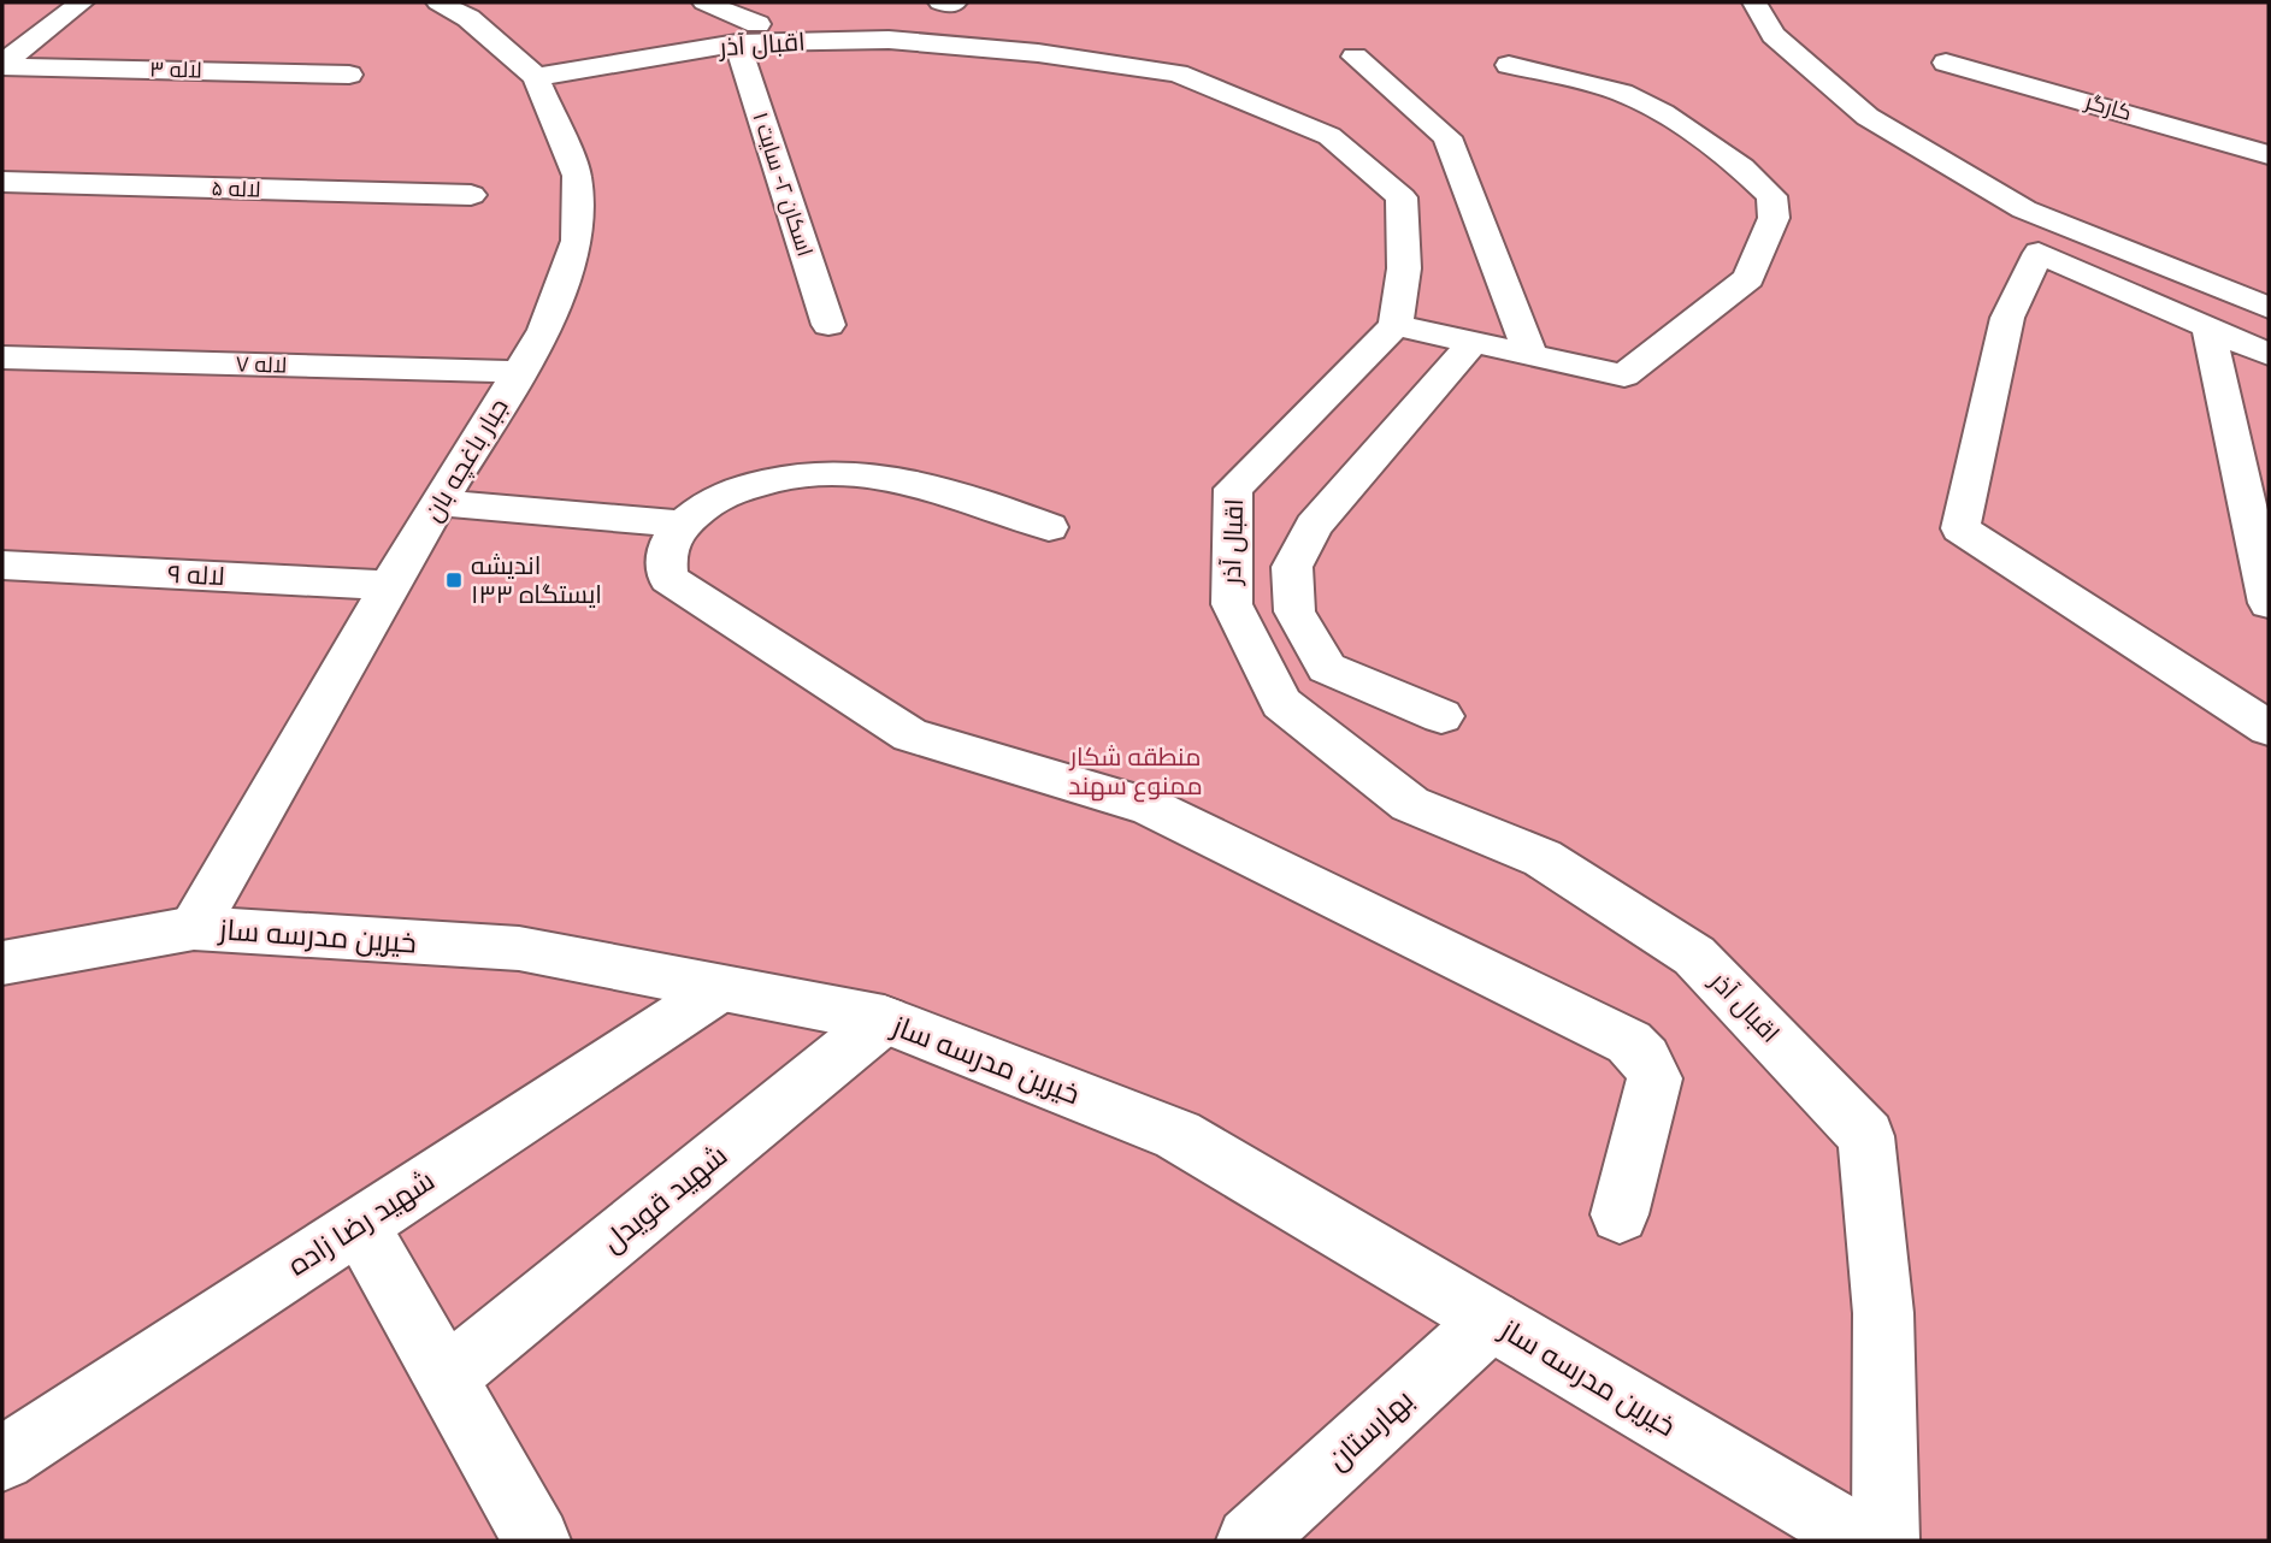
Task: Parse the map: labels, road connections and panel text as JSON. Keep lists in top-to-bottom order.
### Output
{
  "streets": {
    "street": [
      "اقبال آذر",
      "لاله ۳",
      "کارگر",
      "اسکان ۲- سایت ۱",
      "لاله ۵",
      "لاله ۷",
      "جبار باغچه بان",
      "لاله ۹",
      "خیرین مدرسه ساز",
      "شهید قویدل",
      "شهید رضا زاده",
      "بهارستان"
    ]
  },
  "crossings": [
    ["اقبال آذر", "اسکان ۲- سایت ۱"],
    ["اقبال آذر", "جبار باغچه بان"],
    ["لاله ۷", "جبار باغچه بان"],
    ["جبار باغچه بان", "لاله ۹"],
    ["جبار باغچه بان", "خیرین مدرسه ساز"],
    ["خیرین مدرسه ساز", "شهید قویدل"],
    ["خیرین مدرسه ساز", "شهید رضا زاده"],
    ["خیرین مدرسه ساز", "بهارستان"]
  ],
  "parks": ["منطقه شکار ممنوع سهند"],
  "places": {
    "transit": ["اندیشه ایستگاه ۱۳۳"]
  }
}
